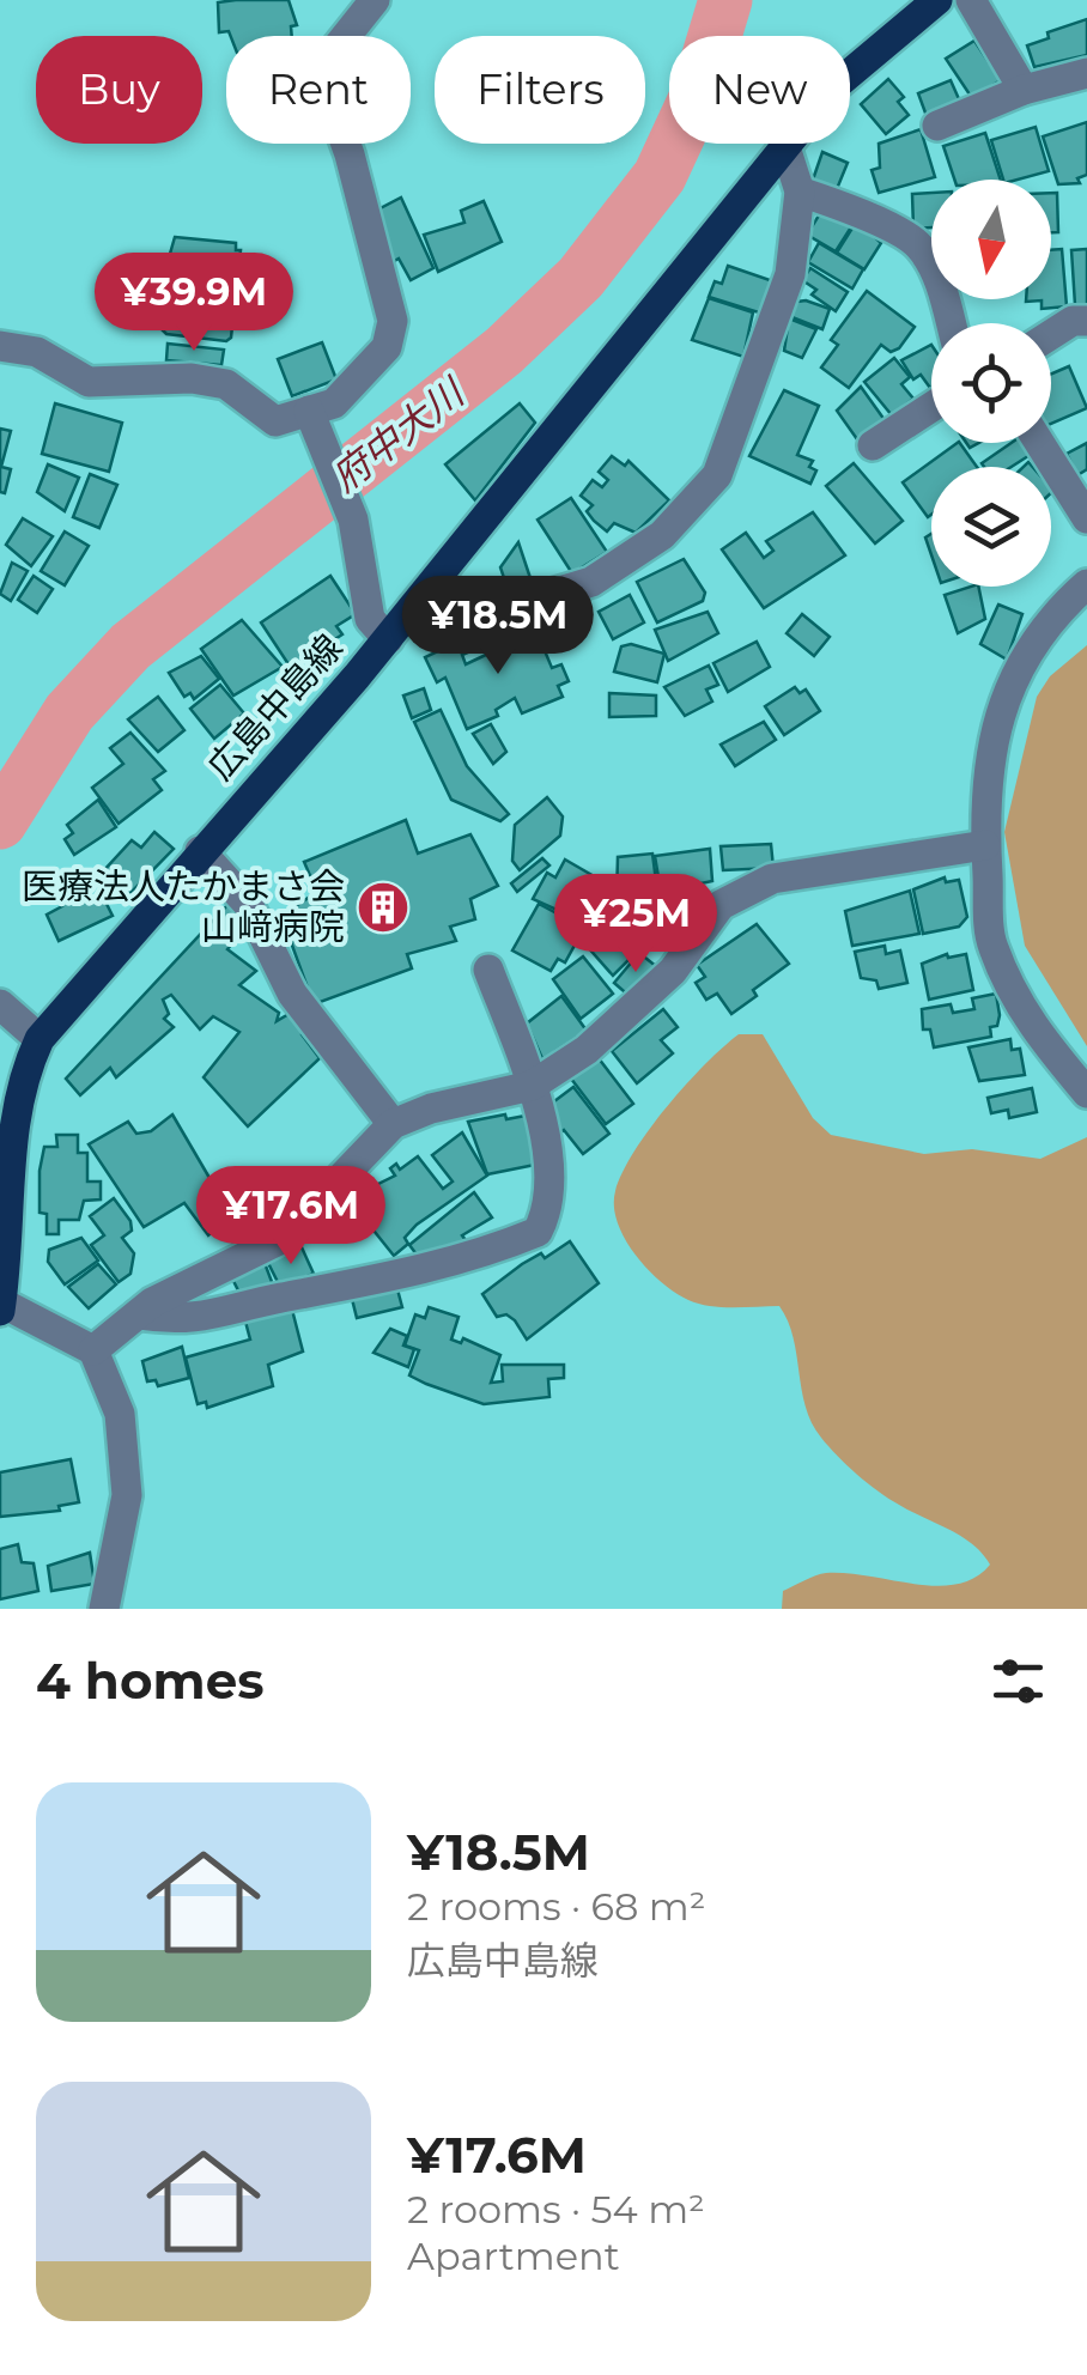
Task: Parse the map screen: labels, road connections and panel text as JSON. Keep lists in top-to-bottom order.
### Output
{
  "streets": {
    "main road": ["広島中島線"]
  },
  "water": ["府中大川"],
  "places": {
    "building": ["医療法人たかまさ会 山﨑病院"]
  },
  "north": "bottom",
  "page": {
    "chip": [
      "Buy",
      "Rent",
      "Filters",
      "New"
    ],
    "price": [
      "¥39.9M",
      "¥18.5M",
      "¥25M",
      "¥17.6M"
    ],
    "heading": "4 homes",
    "list": [
      {
        "name": "¥18.5M",
        "note": "2 rooms · 68 m² · 広島中島線"
      },
      {
        "name": "¥17.6M",
        "note": "2 rooms · 54 m² · Apartment"
      }
    ]
  }
}
